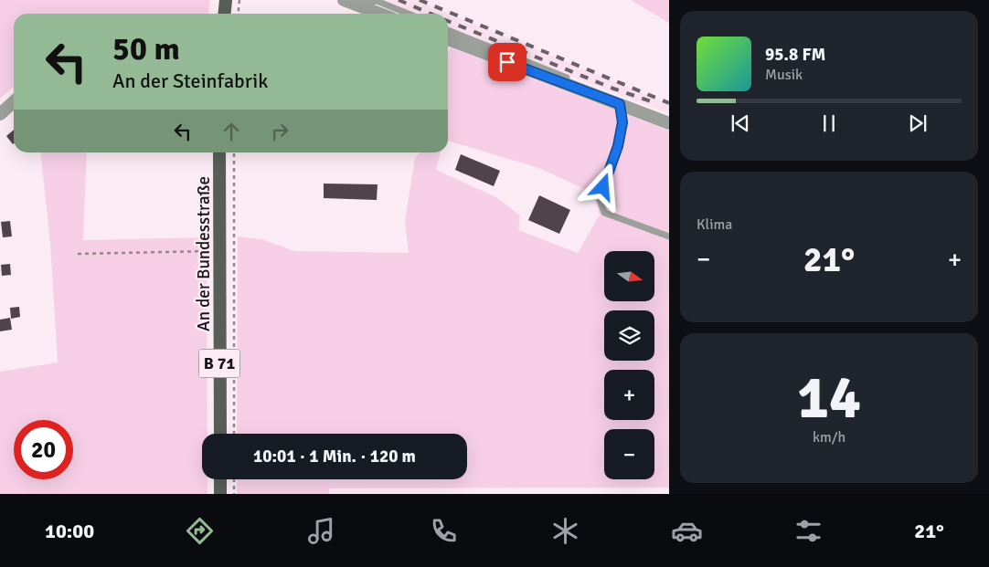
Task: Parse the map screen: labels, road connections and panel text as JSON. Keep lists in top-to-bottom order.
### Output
{
  "streets": {
    "main road": ["An der Bundesstraße", "B 71"]
  },
  "north": "right",
  "page": {
    "turn": ["50 m", "An der Steinfabrik"],
    "song": ["95.8 FM", "Musik"],
    "tile": [
      "Klima",
      ["14", "km/h"]
    ],
    "heat": ["−", "21°", "+"],
    "map_buttons": ["+", "−"],
    "limit": "20",
    "trip": "10:01 · 1 Min. · 120 m",
    "tabs": ["10:00", "21°"]
  }
}
